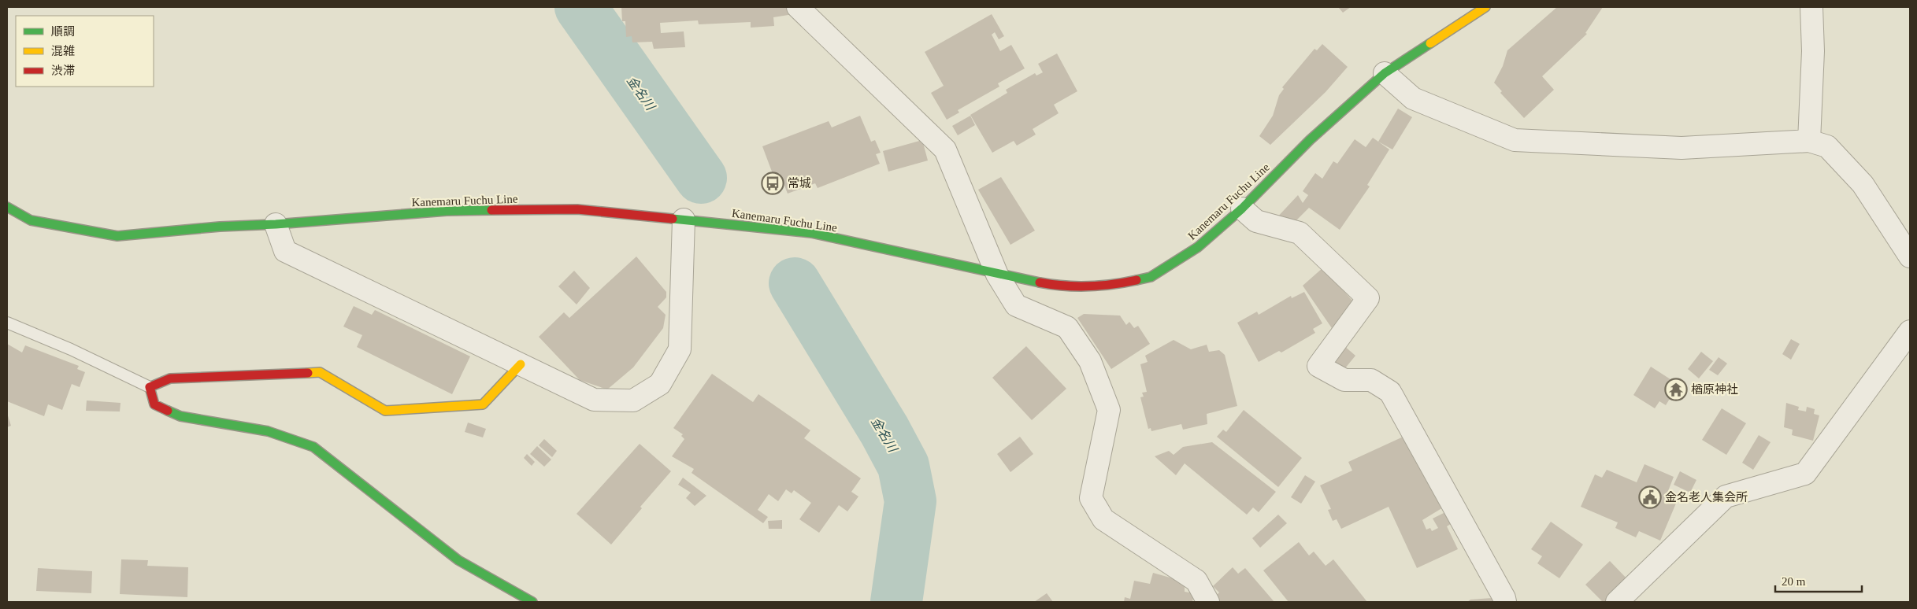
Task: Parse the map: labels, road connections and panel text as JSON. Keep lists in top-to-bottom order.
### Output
{
  "streets": {
    "main road": ["Kanemaru Fuchu Line"]
  },
  "water": ["金名川"],
  "places": {
    "bus stop": ["常城"],
    "temple": ["楢原神社"],
    "public building": ["金名老人集会所"]
  },
  "legend": ["順調", "混雑", "渋滞"],
  "scale_bar": "20 m"
}
